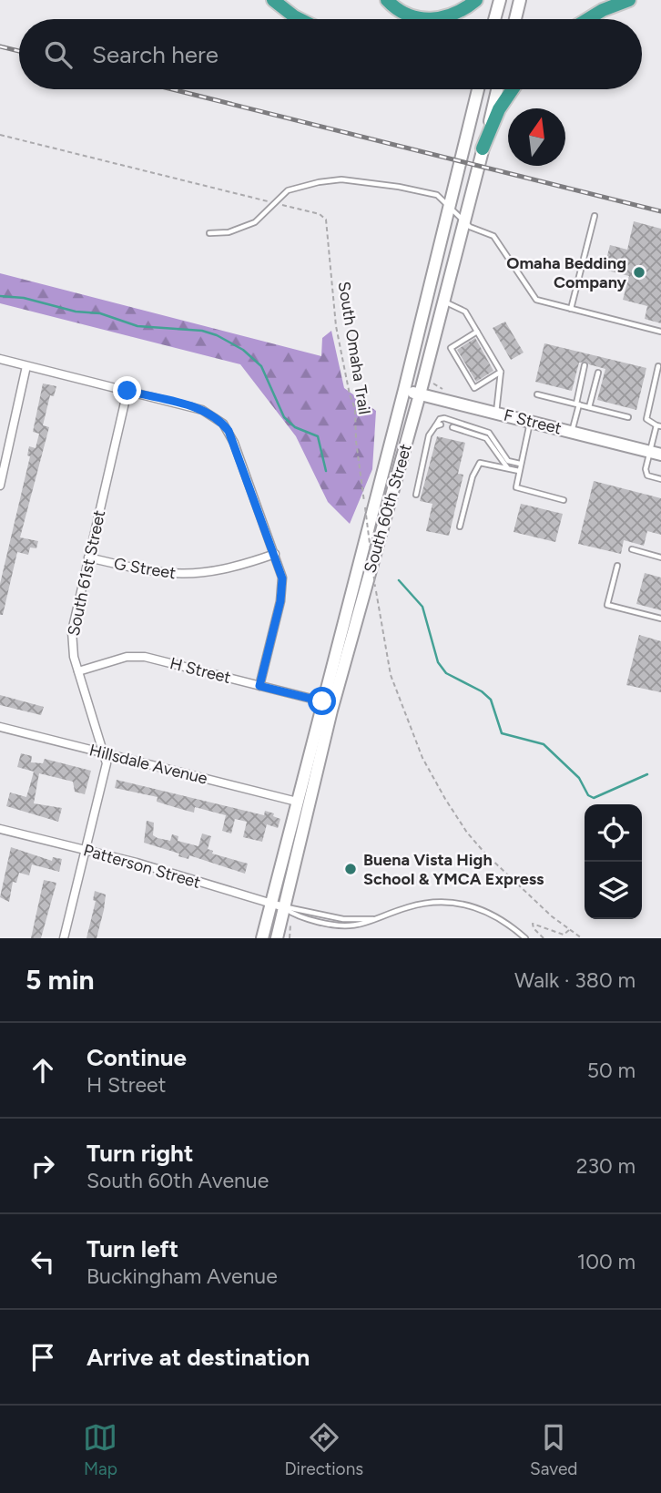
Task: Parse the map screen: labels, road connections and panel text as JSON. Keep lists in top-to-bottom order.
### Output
{
  "streets": {
    "main road": ["F Street", "South 60th Street"],
    "street": [
      "G Street",
      "South 61st Street",
      "H Street",
      "Hillsdale Avenue",
      "Patterson Street"
    ],
    "path": ["South Omaha Trail"]
  },
  "crossings": [
    ["F Street", "South 60th Street"],
    ["South 60th Street", "H Street"],
    ["South 60th Street", "Hillsdale Avenue"],
    ["South 60th Street", "Patterson Street"],
    ["G Street", "South 61st Street"],
    ["South 61st Street", "H Street"],
    ["South 61st Street", "Hillsdale Avenue"]
  ],
  "places": ["Omaha Bedding Company", "Buena Vista High School & YMCA Express"],
  "north": "top",
  "page": {
    "search": "Search here",
    "heading": ["5 min", "Walk · 380 m"],
    "list": [
      ["Continue", "H Street", "50 m"],
      ["Turn right", "South 60th Avenue", "230 m"],
      ["Turn left", "Buckingham Avenue", "100 m"],
      "Arrive at destination"
    ],
    "nav": ["Map", "Directions", "Saved"]
  }
}
